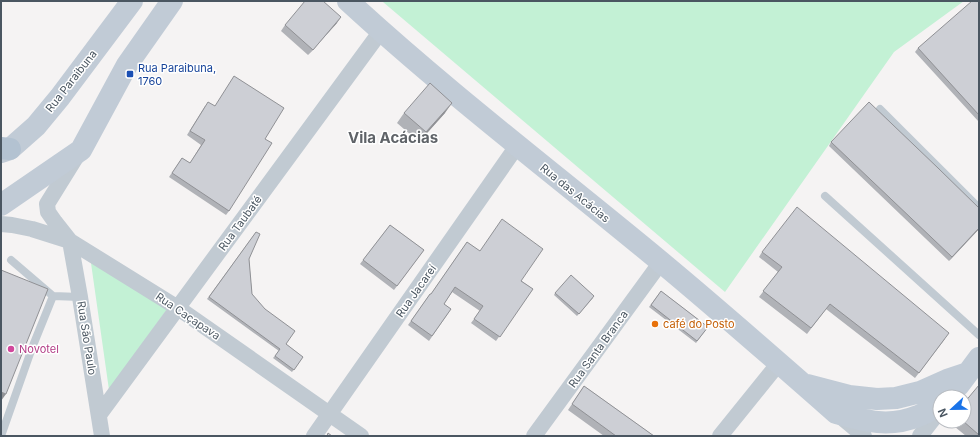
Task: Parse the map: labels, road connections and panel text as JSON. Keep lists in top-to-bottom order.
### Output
{
  "streets": {
    "main road": ["Rua Paraibuna", "Rua das Acácias"],
    "street": [
      "Rua Taubaté",
      "Rua Jacareí",
      "Rua Caçapava",
      "Rua São Paulo",
      "Rua Santa Branca"
    ]
  },
  "crossings": [
    ["Rua das Acácias", "Rua Taubaté"],
    ["Rua das Acácias", "Rua Jacareí"],
    ["Rua das Acácias", "Rua Santa Branca"],
    ["Rua Taubaté", "Rua Caçapava"],
    ["Rua Taubaté", "Rua São Paulo"],
    ["Rua Jacareí", "Rua Caçapava"],
    ["Rua Caçapava", "Rua São Paulo"]
  ],
  "districts": ["Vila Acácias"],
  "places": {
    "transit": ["Rua Paraibuna, 1760"],
    "other": ["café do Posto", "Novotel"]
  },
  "north": "left"
}
